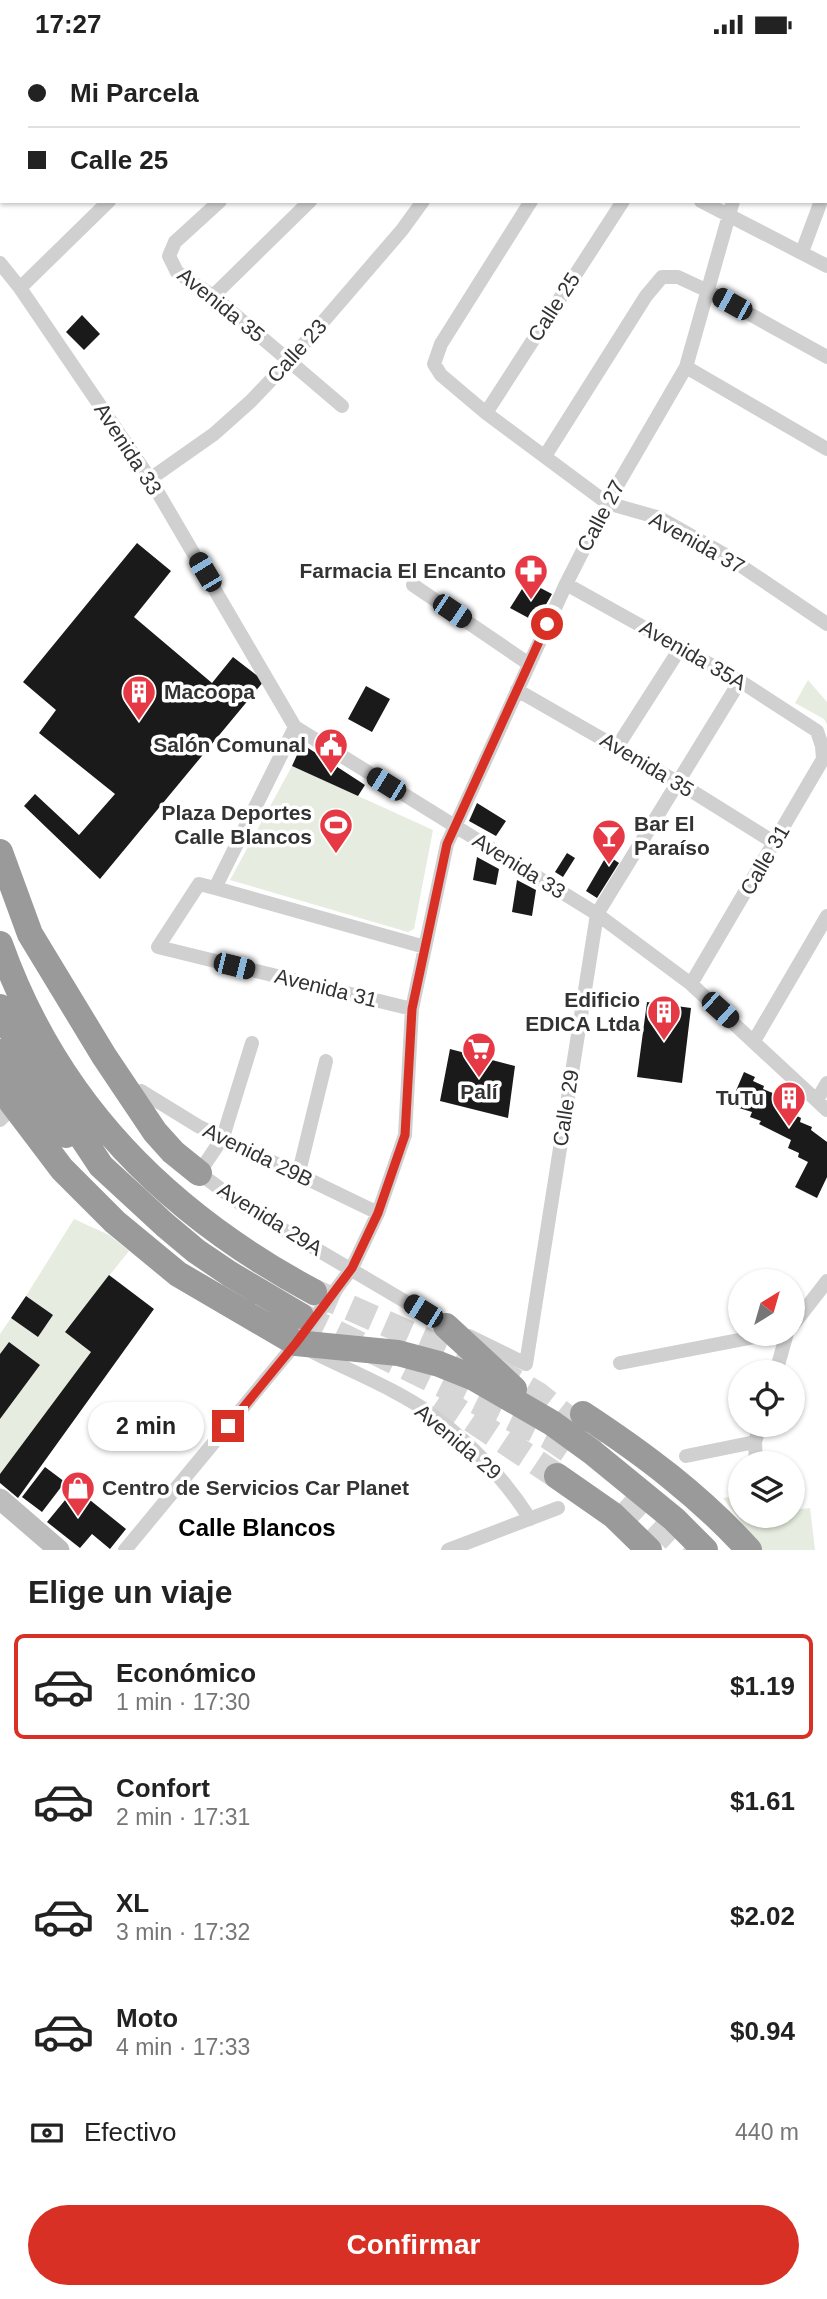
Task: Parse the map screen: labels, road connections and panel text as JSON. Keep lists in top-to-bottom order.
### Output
{
  "streets": {
    "street": [
      "Avenida 35",
      "Calle 25",
      "Calle 23",
      "Avenida 33",
      "Calle 27",
      "Avenida 37",
      "Avenida 35A",
      "Calle 31",
      "Avenida 31",
      "Calle 29",
      "Avenida 29B",
      "Avenida 29A",
      "Avenida 29"
    ]
  },
  "crossings": [
    ["Avenida 35", "Calle 23"],
    ["Avenida 35", "Calle 27"],
    ["Avenida 35", "Calle 31"],
    ["Avenida 35", "Calle 29"],
    ["Calle 25", "Avenida 37"],
    ["Calle 23", "Avenida 33"],
    ["Avenida 33", "Calle 27"],
    ["Avenida 33", "Calle 31"],
    ["Avenida 33", "Calle 29"],
    ["Calle 27", "Avenida 37"],
    ["Calle 27", "Avenida 35A"],
    ["Calle 27", "Avenida 31"],
    ["Calle 27", "Avenida 29B"],
    ["Calle 27", "Avenida 29A"],
    ["Avenida 35A", "Calle 31"],
    ["Avenida 35A", "Calle 29"],
    ["Calle 29", "Avenida 29A"]
  ],
  "districts": ["Calle Blancos"],
  "places": {
    "pharmacy": ["Farmacia El Encanto"],
    "building": ["Macoopa", "Edificio EDICA Ltda", "TuTu"],
    "public building": ["Salón Comunal"],
    "sports": ["Plaza Deportes Calle Blancos"],
    "bar": ["Bar El Paraíso"],
    "supermarket": ["Palí"],
    "shop": ["Centro de Servicios Car Planet"]
  },
  "north": "top right",
  "page": {
    "status": "17:27",
    "banner": ["Mi Parcela", "Calle 25"],
    "bubble": "2 min",
    "heading": "Elige un viaje",
    "list": [
      {
        "name": "Económico",
        "note": "1 min · 17:30",
        "value": "$1.19"
      },
      {
        "name": "Confort",
        "note": "2 min · 17:31",
        "value": "$1.61"
      },
      {
        "name": "XL",
        "note": "3 min · 17:32",
        "value": "$2.02"
      },
      {
        "name": "Moto",
        "note": "4 min · 17:33",
        "value": "$0.94"
      }
    ],
    "pay": ["Efectivo", "440 m"],
    "buttons": "Confirmar"
  }
}
